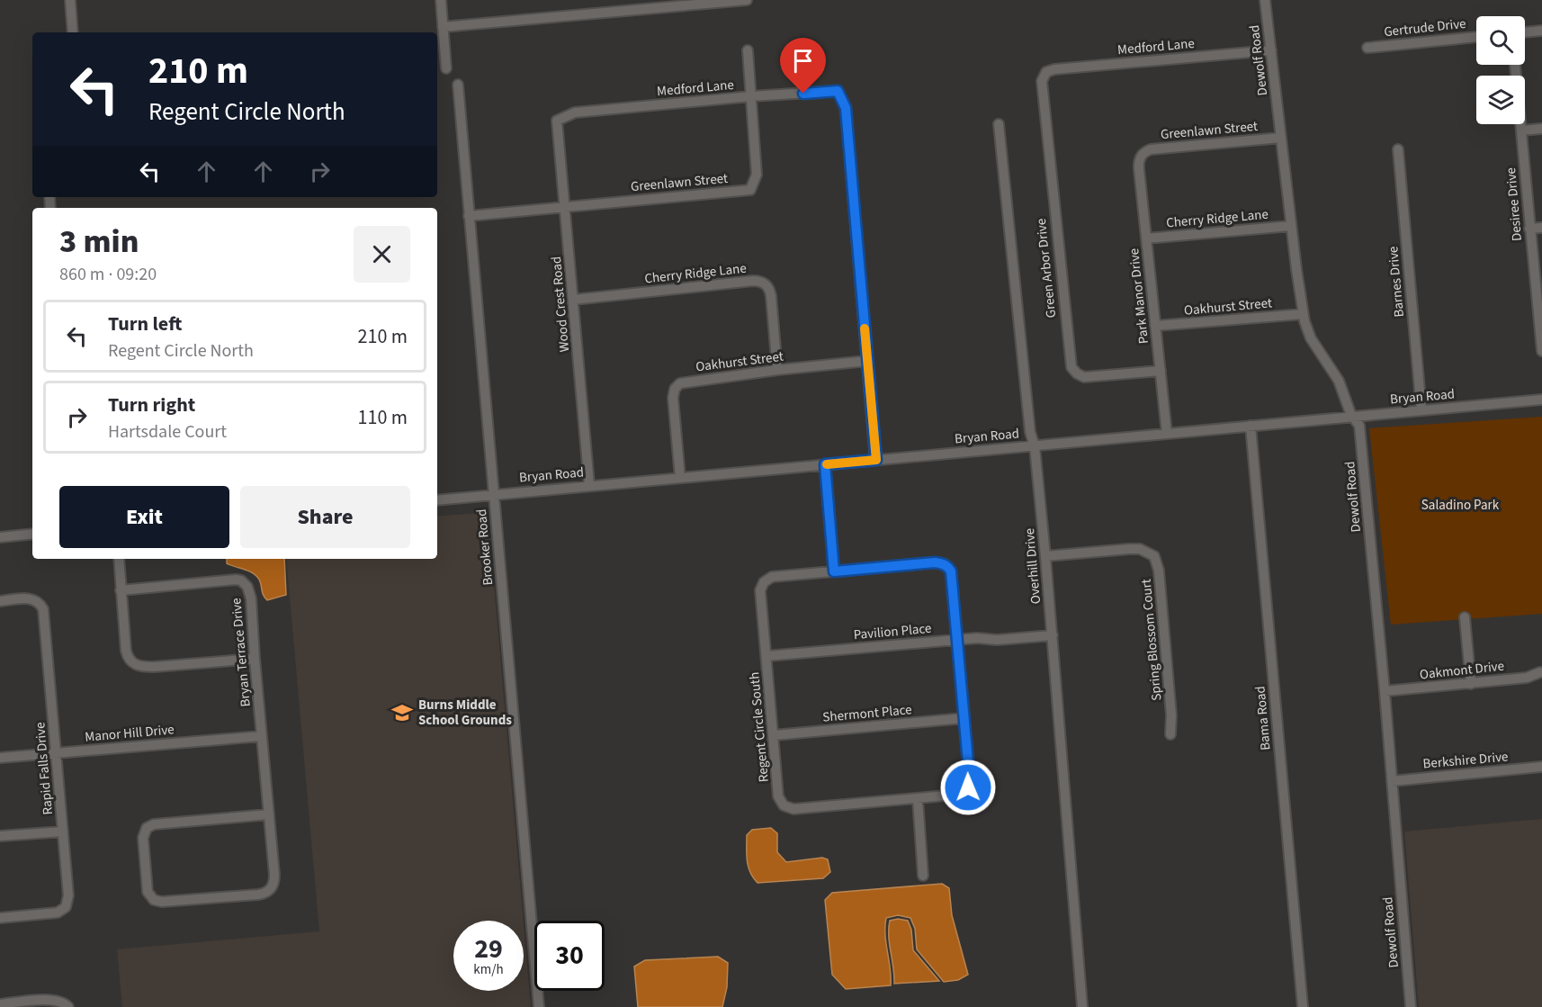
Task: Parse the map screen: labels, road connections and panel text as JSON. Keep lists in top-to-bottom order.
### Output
{
  "streets": {
    "street": [
      "Gertrude Drive",
      "Medford Lane",
      "Dewolf Road",
      "Greenlawn Street",
      "Desiree Drive",
      "Cherry Ridge Lane",
      "Green Arbor Drive",
      "Barnes Drive",
      "Park Manor Drive",
      "Wood Crest Road",
      "Oakhurst Street",
      "Bryan Road",
      "Brooker Road",
      "Overhill Drive",
      "Pavilion Place",
      "Spring Blossom Court",
      "Bryan Terrace Drive",
      "Oakmont Drive",
      "Shermont Place",
      "Bama Road",
      "Regent Circle South",
      "Manor Hill Drive",
      "Berkshire Drive",
      "Rapid Falls Drive"
    ]
  },
  "crossings": [
    ["Medford Lane", "Dewolf Road"],
    ["Medford Lane", "Greenlawn Street"],
    ["Medford Lane", "Green Arbor Drive"],
    ["Medford Lane", "Wood Crest Road"],
    ["Medford Lane", "Oakhurst Street"],
    ["Dewolf Road", "Greenlawn Street"],
    ["Dewolf Road", "Cherry Ridge Lane"],
    ["Dewolf Road", "Oakhurst Street"],
    ["Dewolf Road", "Bryan Road"],
    ["Dewolf Road", "Oakmont Drive"],
    ["Dewolf Road", "Berkshire Drive"],
    ["Greenlawn Street", "Park Manor Drive"],
    ["Greenlawn Street", "Wood Crest Road"],
    ["Greenlawn Street", "Brooker Road"],
    ["Cherry Ridge Lane", "Park Manor Drive"],
    ["Cherry Ridge Lane", "Wood Crest Road"],
    ["Cherry Ridge Lane", "Oakhurst Street"],
    ["Green Arbor Drive", "Park Manor Drive"],
    ["Barnes Drive", "Bryan Road"],
    ["Park Manor Drive", "Oakhurst Street"],
    ["Park Manor Drive", "Bryan Road"],
    ["Wood Crest Road", "Bryan Road"],
    ["Oakhurst Street", "Bryan Road"],
    ["Bryan Road", "Brooker Road"],
    ["Bryan Road", "Overhill Drive"],
    ["Bryan Road", "Bama Road"],
    ["Overhill Drive", "Pavilion Place"],
    ["Overhill Drive", "Spring Blossom Court"],
    ["Pavilion Place", "Regent Circle South"],
    ["Bryan Terrace Drive", "Manor Hill Drive"],
    ["Shermont Place", "Regent Circle South"],
    ["Manor Hill Drive", "Rapid Falls Drive"]
  ],
  "parks": ["Saladino Park"],
  "places": {
    "school or university": ["Burns Middle School Grounds"]
  },
  "page": {
    "turn": ["210 m", "Regent Circle North"],
    "heading": ["3 min", "860 m · 09:20"],
    "list": [
      {
        "name": "Turn left",
        "note": "Regent Circle North",
        "value": "210 m"
      },
      {
        "name": "Turn right",
        "note": "Hartsdale Court",
        "value": "110 m"
      }
    ],
    "buttons": ["Exit", "Share"],
    "speed": "29 km/h",
    "limit": "30"
  }
}
